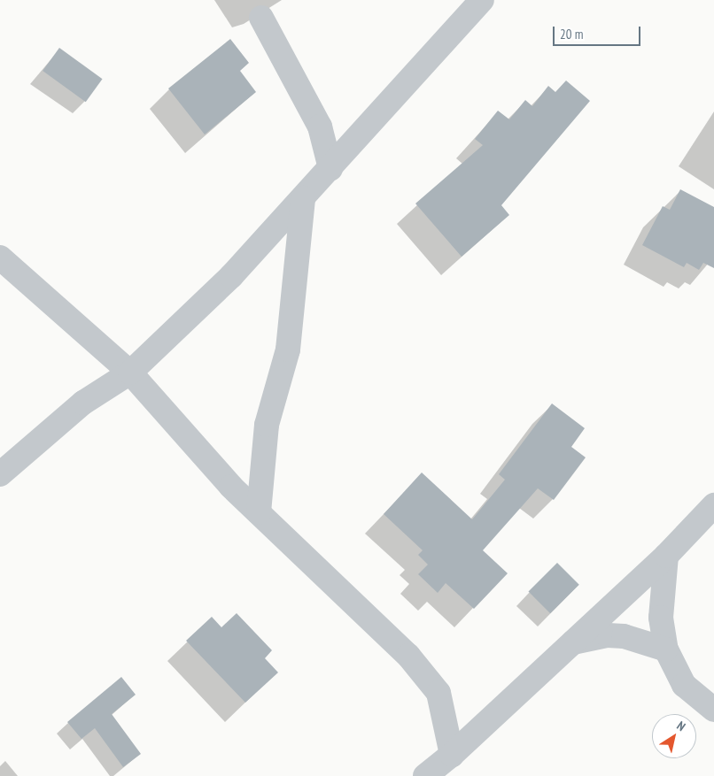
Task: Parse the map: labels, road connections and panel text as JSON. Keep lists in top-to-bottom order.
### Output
{
  "scale_bar": "20 m",
  "north": "top right"
}
